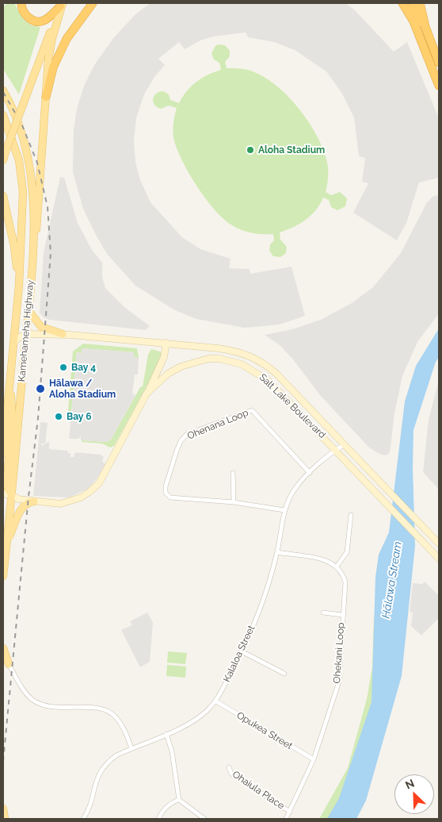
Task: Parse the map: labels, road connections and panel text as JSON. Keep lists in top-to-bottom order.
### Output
{
  "streets": {
    "main road": ["Kamehameha Highway", "Salt Lake Boulevard"],
    "street": [
      "Ohenana Loop",
      "Ohekani Loop",
      "Kalaloa Street",
      "Opukea Street",
      "Ohaiula Place"
    ]
  },
  "crossings": [
    ["Kamehameha Highway", "Salt Lake Boulevard"],
    ["Salt Lake Boulevard", "Kalaloa Street"],
    ["Ohenana Loop", "Kalaloa Street"],
    ["Ohekani Loop", "Opukea Street"],
    ["Ohekani Loop", "Ohaiula Place"],
    ["Kalaloa Street", "Opukea Street"]
  ],
  "water": ["Hālawa Stream"],
  "places": [
    "Aloha Stadium",
    "Bay 4",
    "Hālawa / Aloha Stadium",
    "Bay 6"
  ],
  "north": "top left"
}
